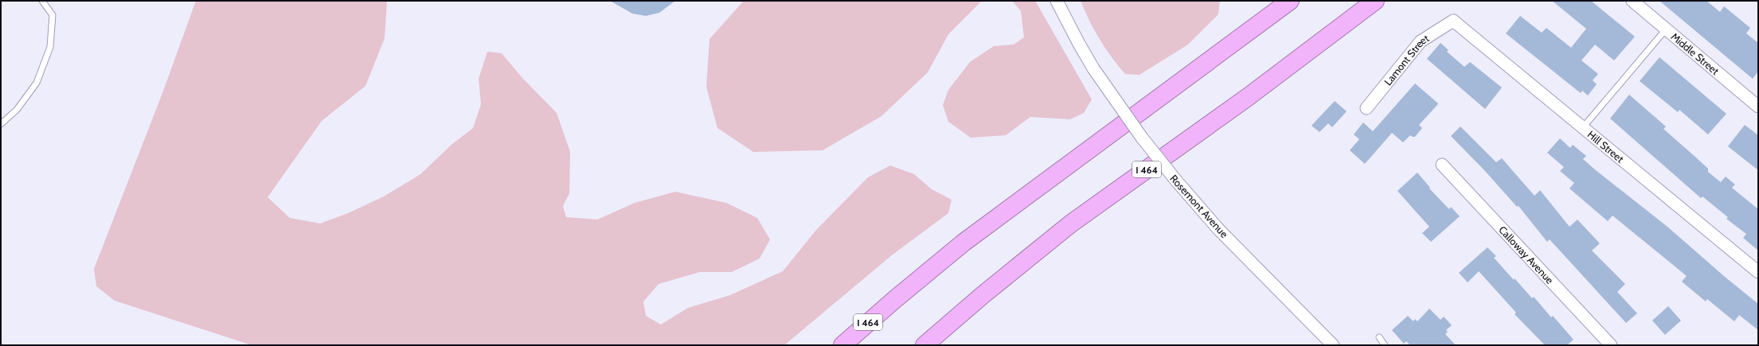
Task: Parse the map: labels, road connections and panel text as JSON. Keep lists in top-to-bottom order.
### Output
{
  "streets": {
    "highway": ["I 464"],
    "street": [
      "Middle Street",
      "Lamont Street",
      "Hill Street",
      "Rosemont Avenue",
      "Calloway Avenue"
    ]
  },
  "crossings": [
    ["Lamont Street", "Hill Street"]
  ]
}
